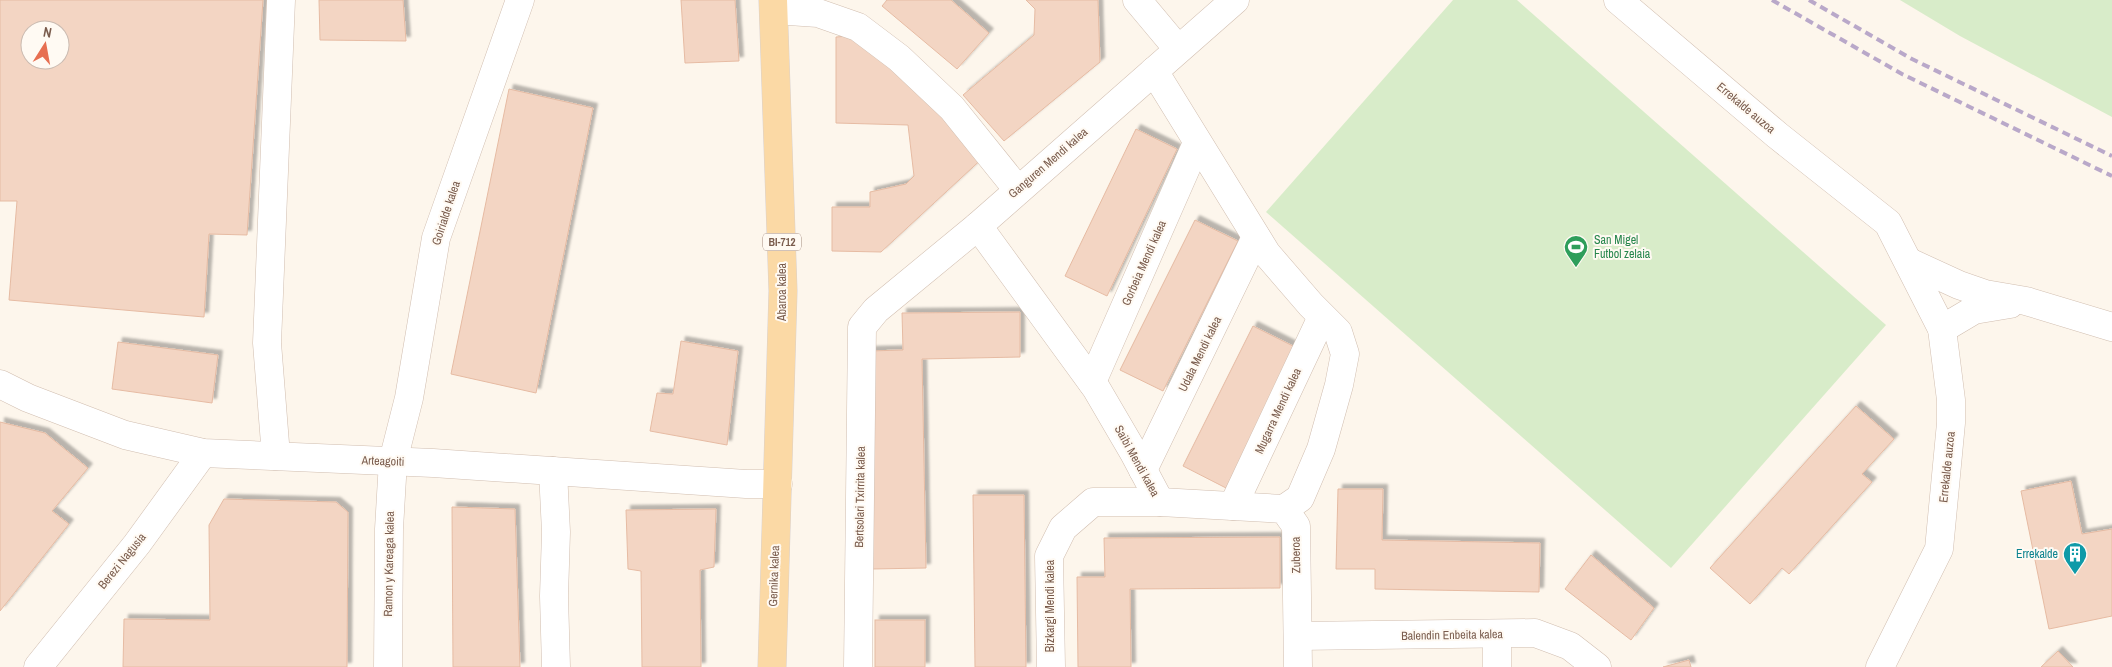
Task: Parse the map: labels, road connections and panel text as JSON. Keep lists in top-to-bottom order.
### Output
{
  "streets": {
    "main road": ["BI-712", "Abaroa kalea", "Gernika kalea"],
    "street": [
      "Errekalde auzoa",
      "Ganguren Mendi kalea",
      "Goirialde kalea",
      "Gorbeia Mendi kalea",
      "Udala Mendi kalea",
      "Mugarra Mendi kalea",
      "Arteagoiti",
      "Saibi Mendi kalea",
      "Bertsolari Txirrita kalea",
      "Zuberoa",
      "Berezi Nagusia",
      "Ramon y Kareaga kalea",
      "Bizkargi Mendi kalea",
      "Balendin Enbeita kalea"
    ]
  },
  "crossings": [
    ["Ganguren Mendi kalea", "Abaroa kalea"],
    ["Ganguren Mendi kalea", "Bertsolari Txirrita kalea"],
    ["Goirialde kalea", "Arteagoiti"],
    ["Goirialde kalea", "Ramon y Kareaga kalea"],
    ["Gorbeia Mendi kalea", "Saibi Mendi kalea"],
    ["Abaroa kalea", "Arteagoiti"],
    ["Abaroa kalea", "Gernika kalea"],
    ["Udala Mendi kalea", "Saibi Mendi kalea"],
    ["Mugarra Mendi kalea", "Saibi Mendi kalea"],
    ["Arteagoiti", "Berezi Nagusia"],
    ["Arteagoiti", "Ramon y Kareaga kalea"],
    ["Arteagoiti", "Gernika kalea"],
    ["Saibi Mendi kalea", "Bizkargi Mendi kalea"],
    ["Zuberoa", "Balendin Enbeita kalea"]
  ],
  "places": {
    "sports": ["San Migel Futbol zelaia"],
    "building": ["Errekalde"]
  },
  "north": "top"
}
